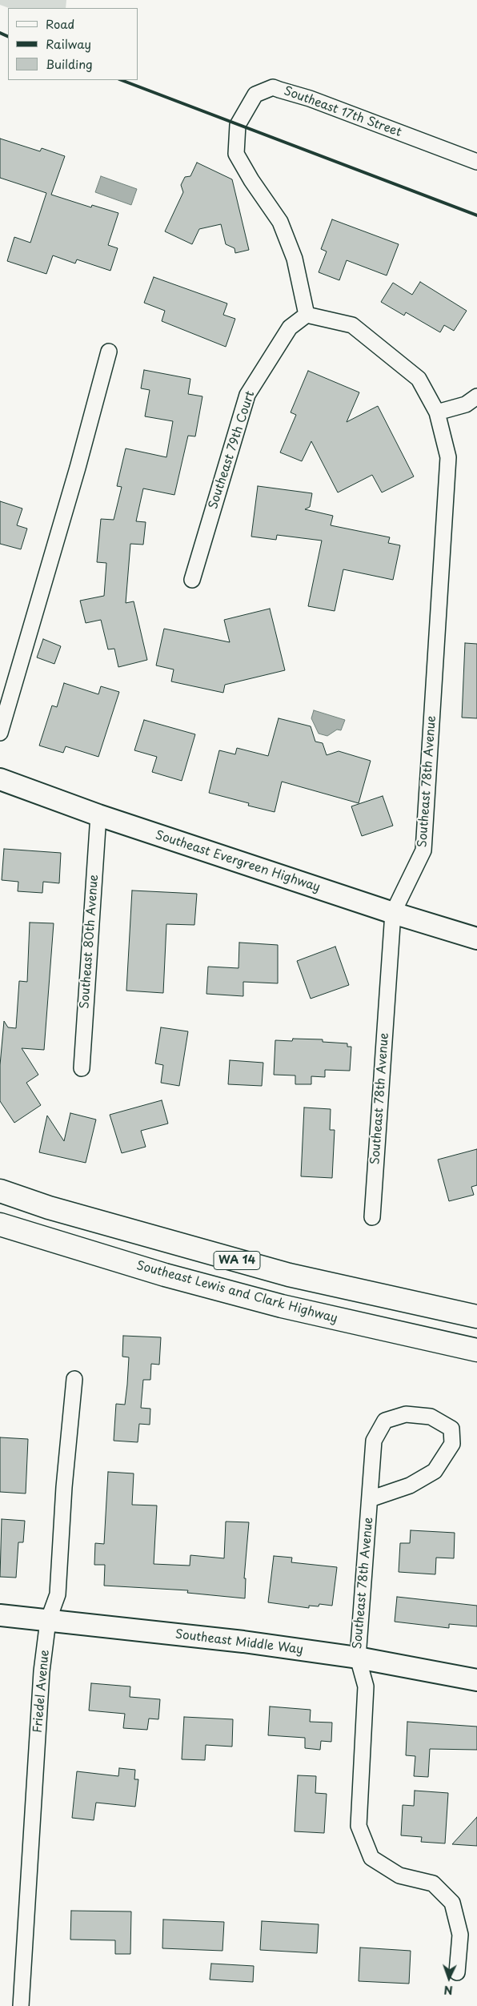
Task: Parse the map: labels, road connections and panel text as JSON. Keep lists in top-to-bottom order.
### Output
{
  "streets": {
    "highway": ["WA 14", "Southeast Lewis and Clark Highway"],
    "street": [
      "Southeast 17th Street",
      "Southeast 79th Court",
      "Southeast 78th Avenue",
      "Southeast Evergreen Highway",
      "Southeast 80th Avenue",
      "Southeast Middle Way",
      "Friedel Avenue"
    ]
  },
  "crossings": [
    ["Southeast 17th Street", "Southeast 79th Court"],
    ["Southeast 78th Avenue", "Southeast Evergreen Highway"],
    ["Southeast 78th Avenue", "Southeast Middle Way"],
    ["Southeast Evergreen Highway", "Southeast 80th Avenue"],
    ["Southeast Middle Way", "Friedel Avenue"]
  ],
  "legend": ["Road", "Railway", "Building"],
  "north": "bottom"
}
